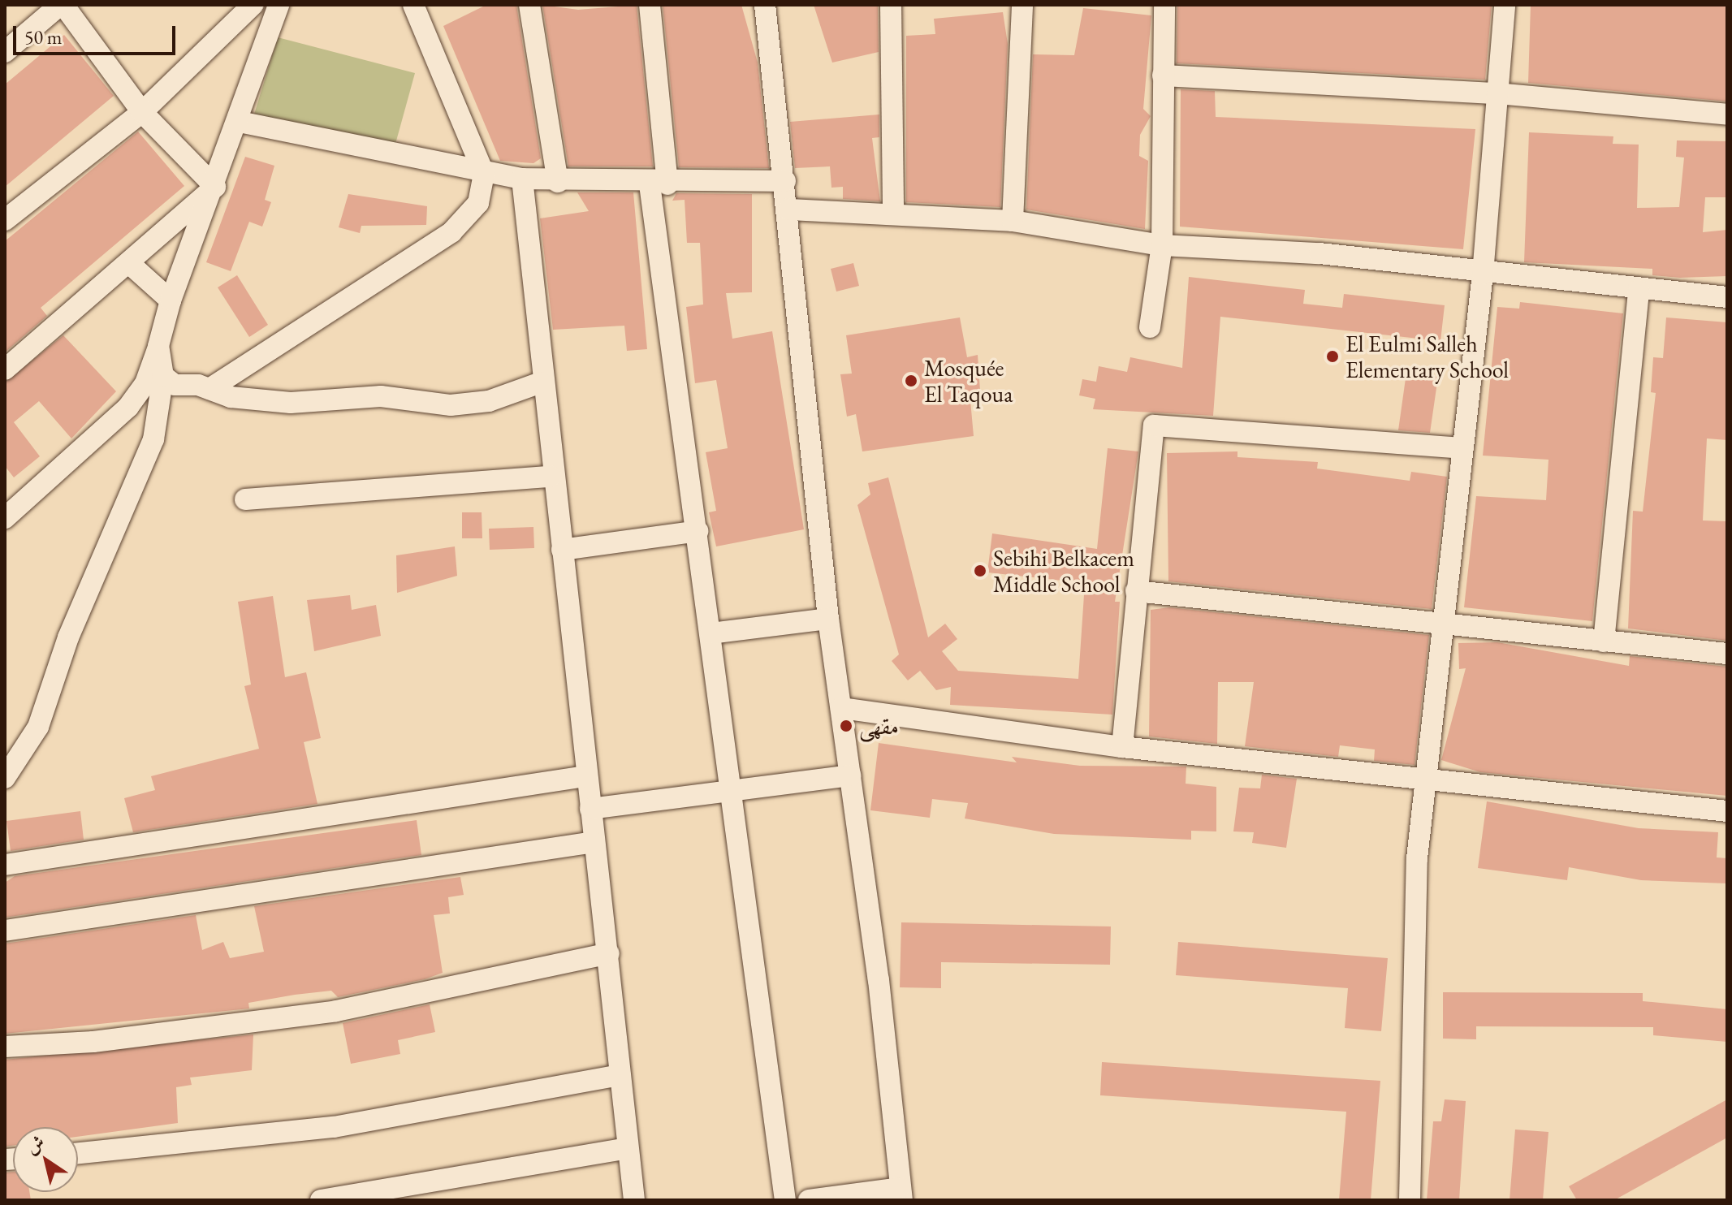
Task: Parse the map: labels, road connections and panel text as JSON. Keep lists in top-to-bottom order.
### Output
{
  "places": [
    "El Eulmi Salleh Elementary School",
    "Mosquée El Taqoua",
    "Sebihi Belkacem Middle School",
    "مقهى"
  ],
  "scale_bar": "50 m",
  "north": "top left"
}
